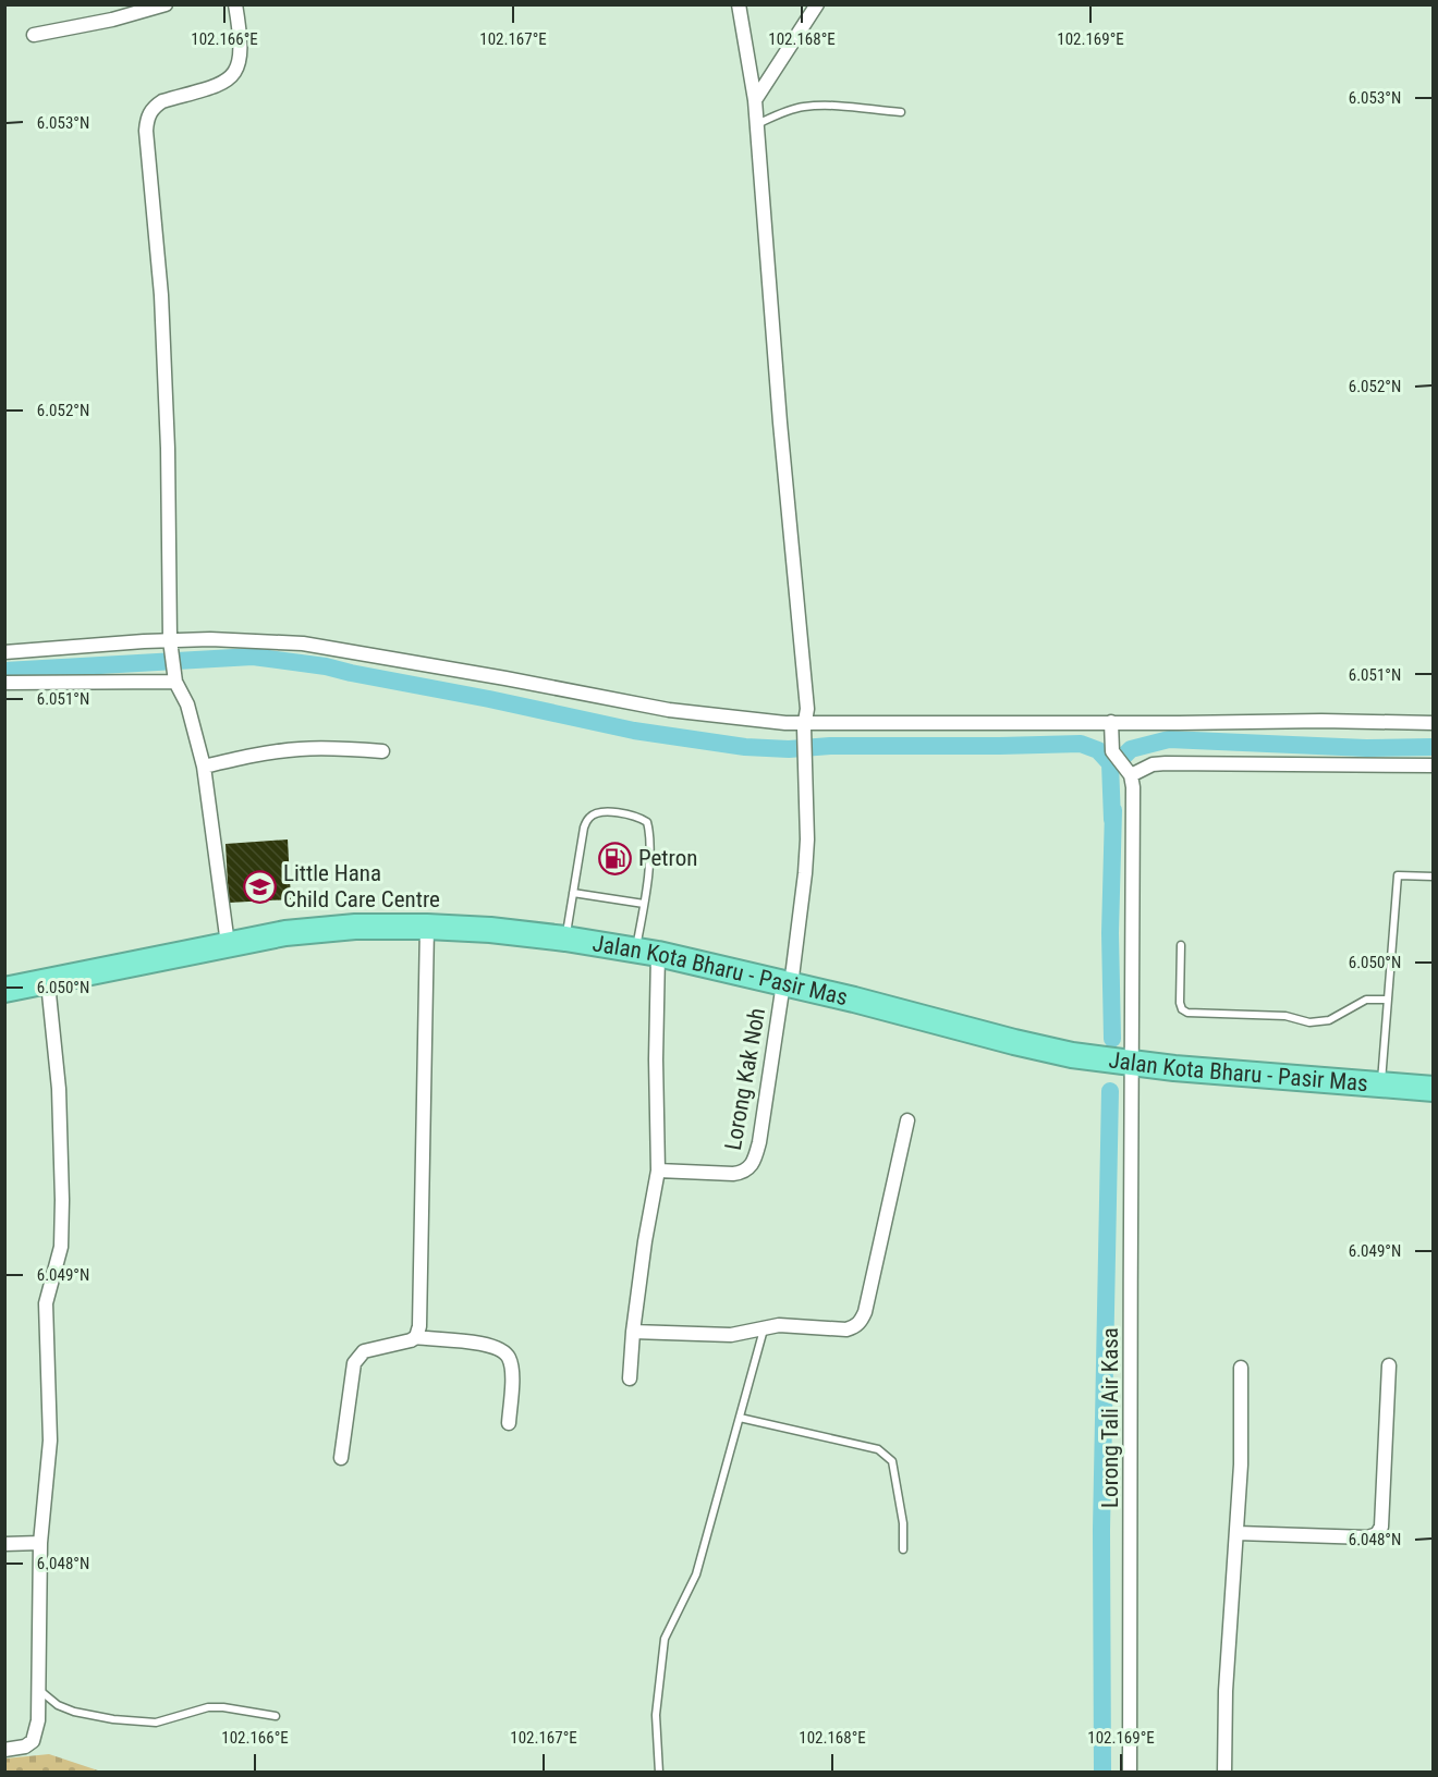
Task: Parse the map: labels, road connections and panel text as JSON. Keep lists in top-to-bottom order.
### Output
{
  "streets": {
    "highway": ["Jalan Kota Bharu - Pasir Mas"],
    "street": ["Lorong Kak Noh", "Lorong Tali Air Kasa"]
  },
  "crossings": [
    ["Jalan Kota Bharu - Pasir Mas", "Lorong Kak Noh"],
    ["Jalan Kota Bharu - Pasir Mas", "Lorong Tali Air Kasa"]
  ],
  "places": {
    "fuel station": ["Petron"],
    "school or university": ["Little Hana Child Care Centre"]
  },
  "coordinates": [
    "102.166°E",
    "102.167°E",
    "102.168°E",
    "102.169°E",
    "6.053°N",
    "6.052°N",
    "6.051°N",
    "6.050°N",
    "6.049°N",
    "6.048°N"
  ]
}
